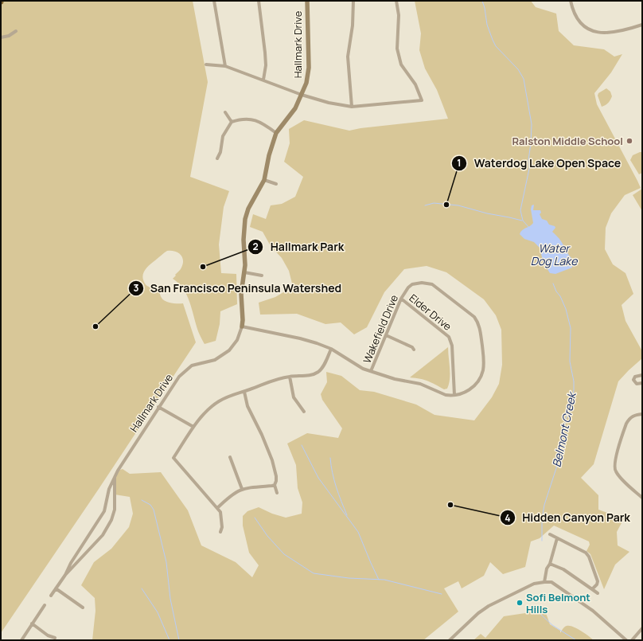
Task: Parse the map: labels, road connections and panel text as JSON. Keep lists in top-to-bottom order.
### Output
{
  "streets": {
    "street": ["Hallmark Drive", "Elder Drive", "Wakefield Drive"]
  },
  "crossings": [
    ["Hallmark Drive", "Wakefield Drive"],
    ["Elder Drive", "Wakefield Drive"]
  ],
  "water": ["Water Dog Lake", "Belmont Creek"],
  "places": [
    "Ralston Middle School",
    "Waterdog Lake Open Space",
    "Hallmark Park",
    "San Francisco Peninsula Watershed",
    "Hidden Canyon Park",
    "Sofi Belmont Hills"
  ]
}
